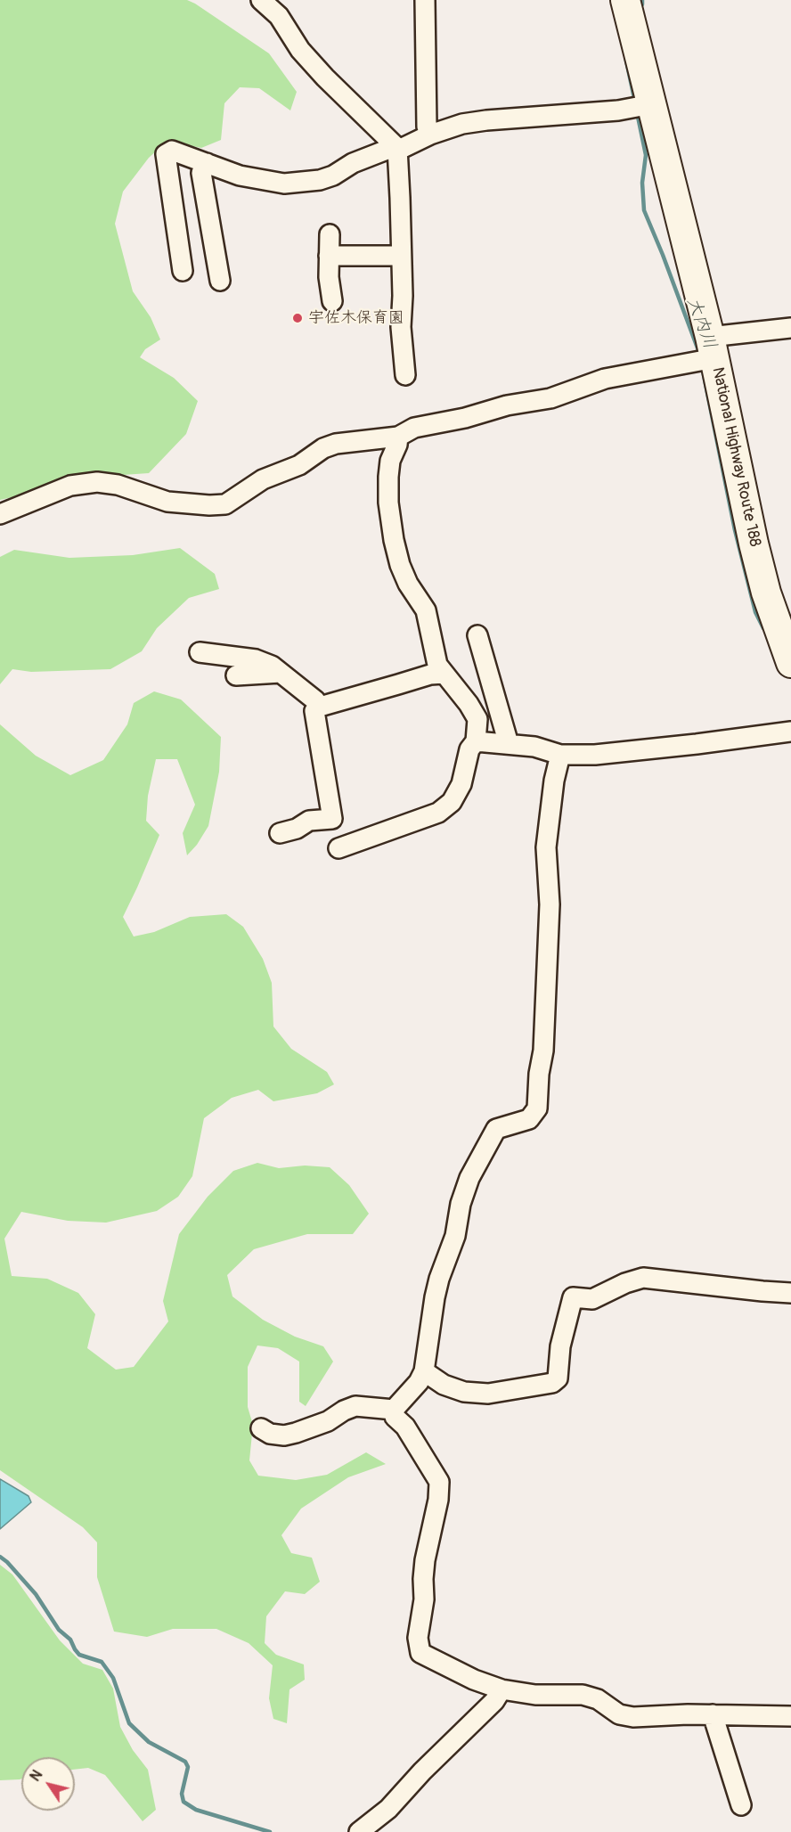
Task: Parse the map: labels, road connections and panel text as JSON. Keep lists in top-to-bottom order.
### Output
{
  "streets": {
    "highway": ["National Highway Route 188"]
  },
  "water": ["大内川"],
  "places": ["宇佐木保育園"],
  "north": "top left"
}
